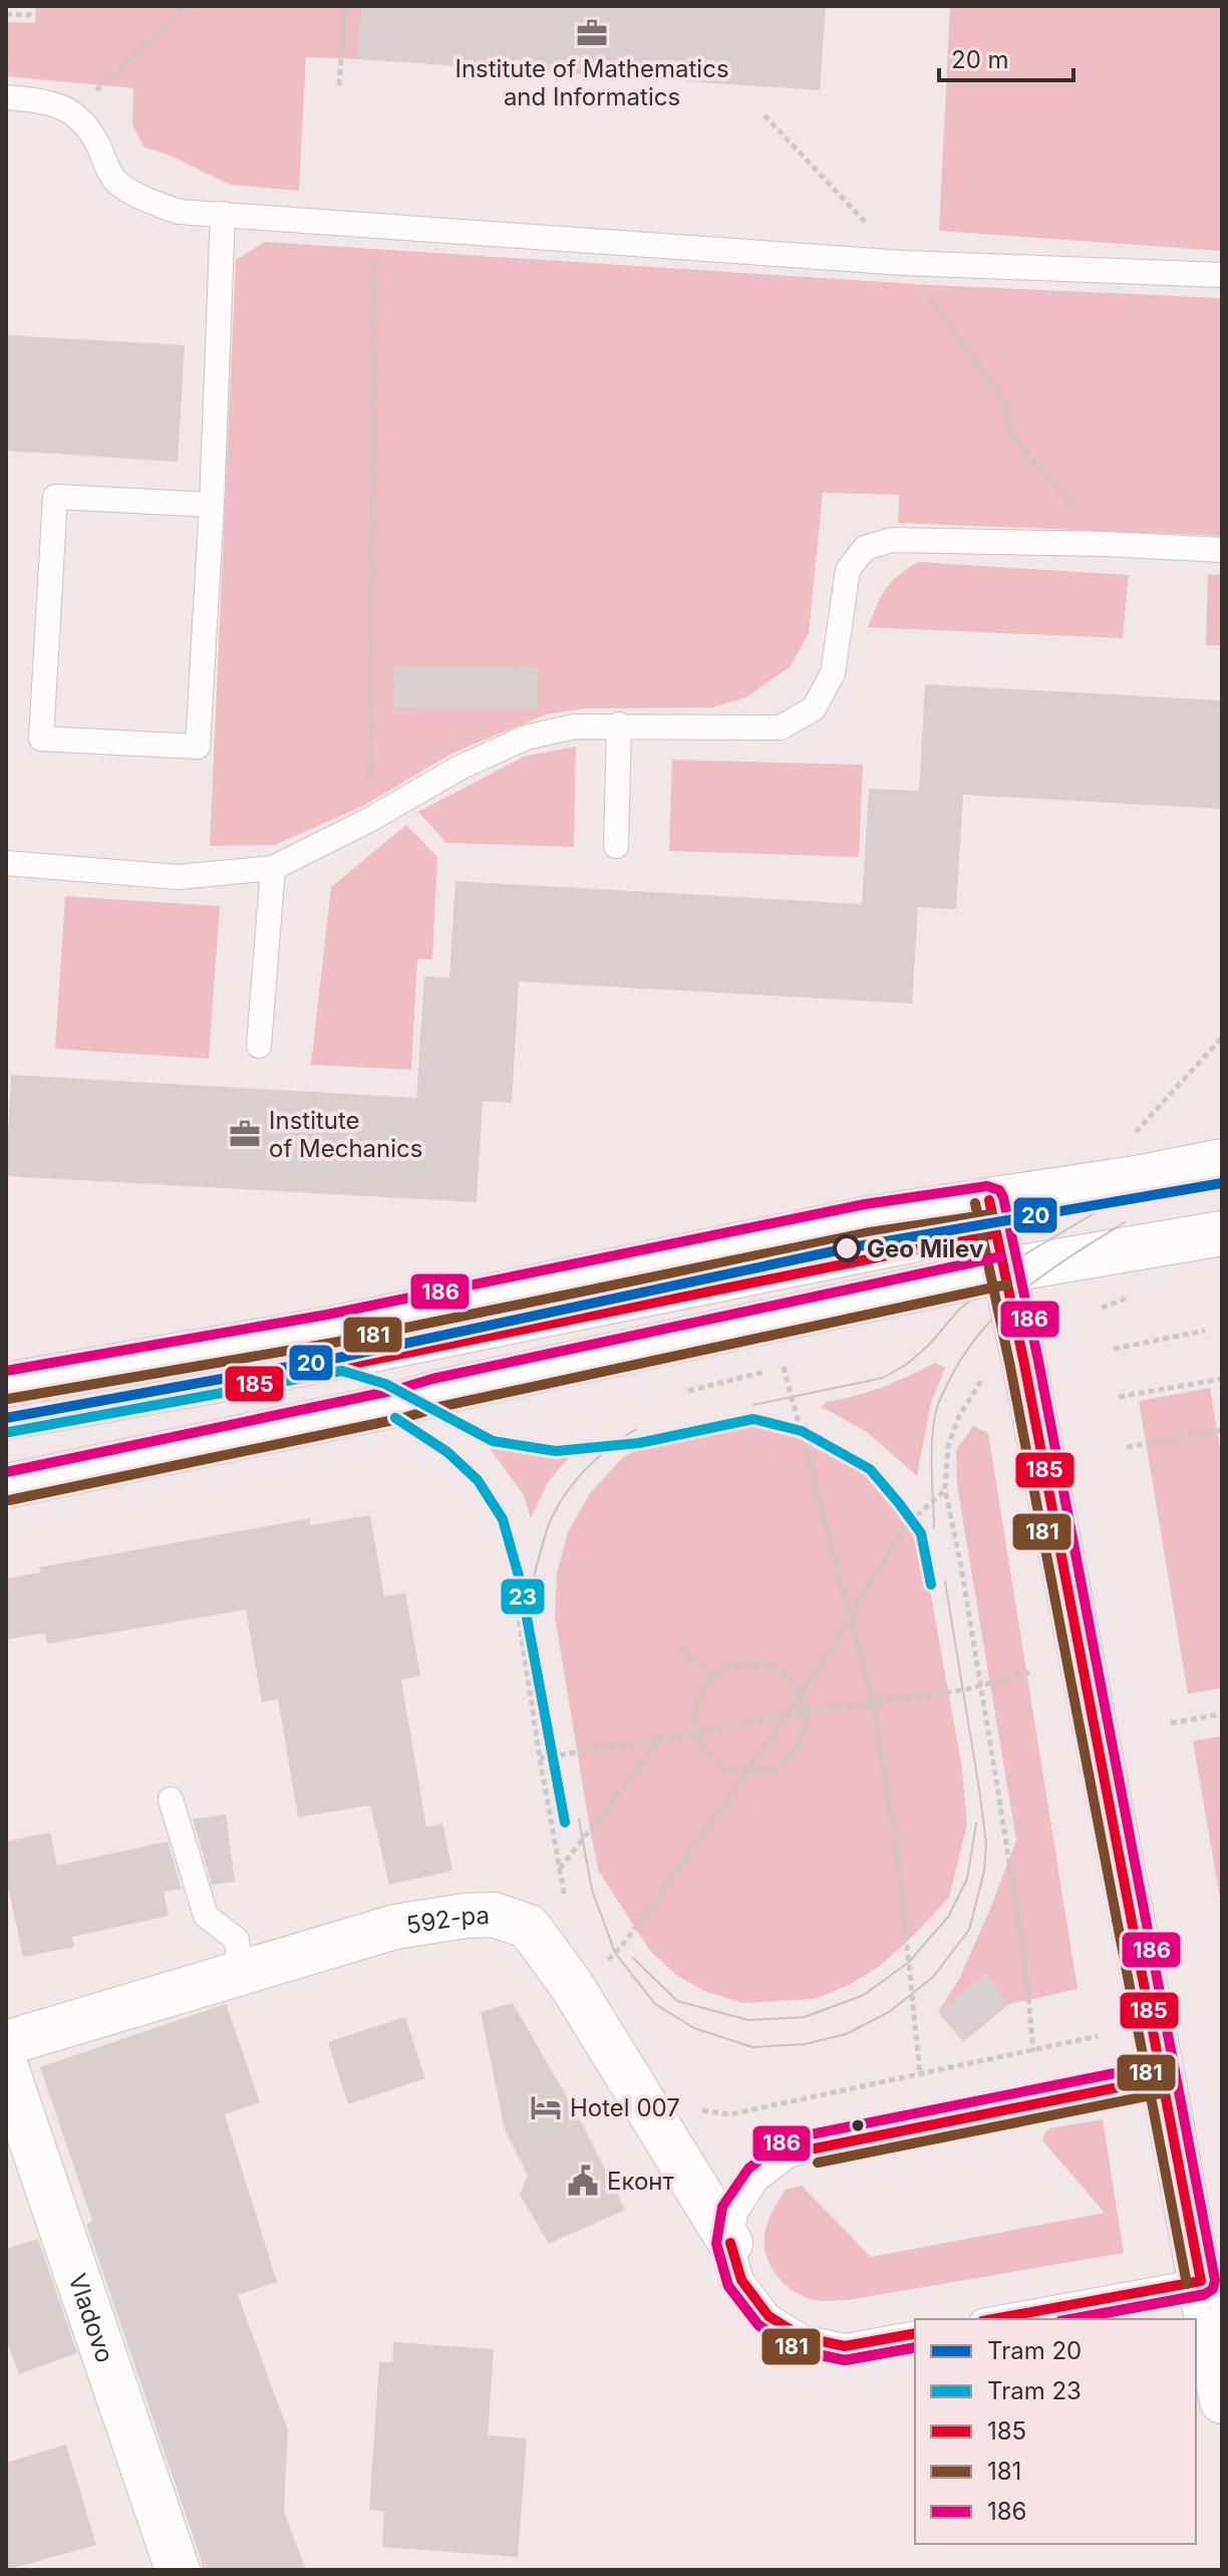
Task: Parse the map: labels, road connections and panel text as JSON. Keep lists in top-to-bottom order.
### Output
{
  "streets": {
    "street": ["592-ра", "Vladovo"]
  },
  "places": {
    "office": ["Institute of Mathematics and Informatics", "Institute of Mechanics"],
    "other": ["Geo Milev"],
    "hotel": ["Hotel 007"],
    "public building": ["Еконт"]
  },
  "lines": [
    "tram line 20",
    "transit line 186",
    "transit line 185",
    "transit line 181",
    "tram line 23"
  ],
  "legend": [
    "Tram 20",
    "Tram 23",
    "185",
    "181",
    "186"
  ],
  "scale_bar": "20 m"
}
